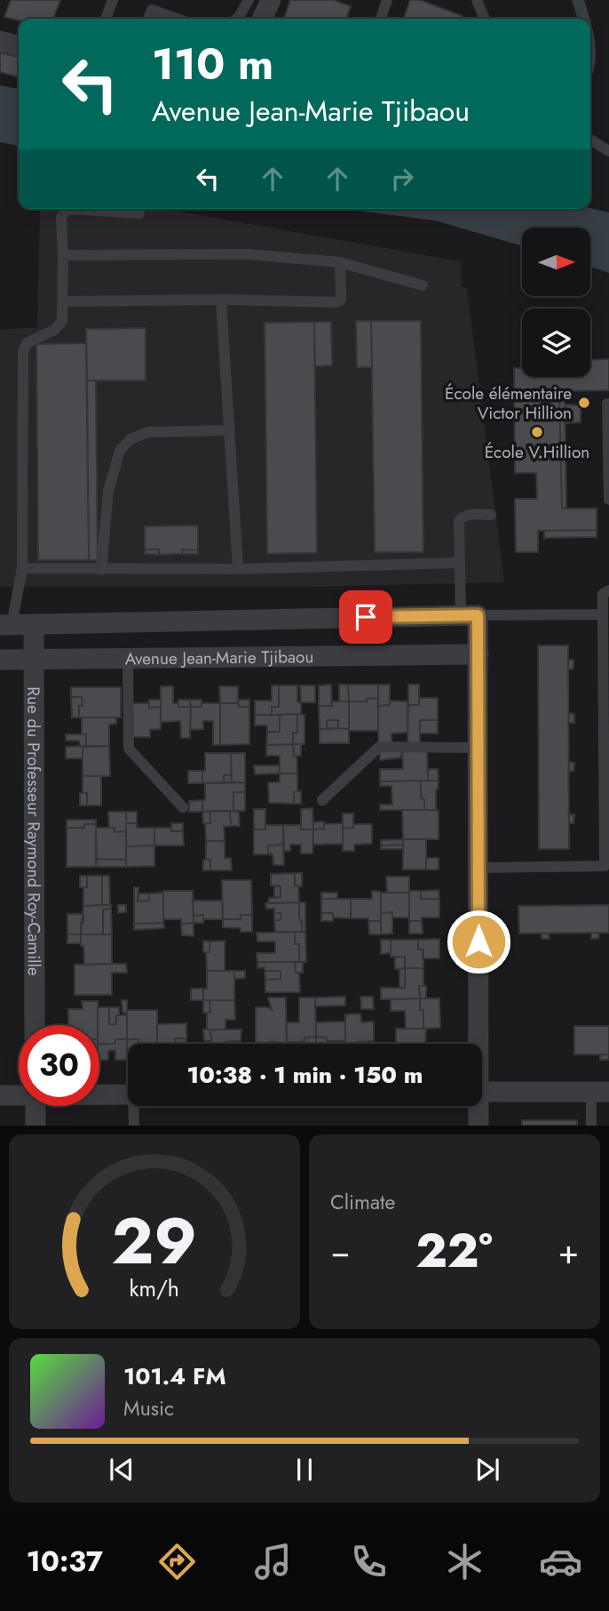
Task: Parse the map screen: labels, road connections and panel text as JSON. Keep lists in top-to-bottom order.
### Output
{
  "streets": {
    "street": ["Avenue Jean-Marie Tjibaou", "Rue du Professeur Raymond Roy-Camille"]
  },
  "crossings": [
    ["Avenue Jean-Marie Tjibaou", "Rue du Professeur Raymond Roy-Camille"]
  ],
  "places": ["École élémentaire Victor Hillion", "École V.Hillion"],
  "north": "right",
  "page": {
    "turn": ["110 m", "Avenue Jean-Marie Tjibaou"],
    "limit": "30",
    "trip": "10:38 · 1 min · 150 m",
    "tile": "Climate",
    "heat": ["−", "22°", "+"],
    "song": ["101.4 FM", "Music"],
    "tabs": "10:37",
    "gauge": ["29", "km/h"]
  }
}
